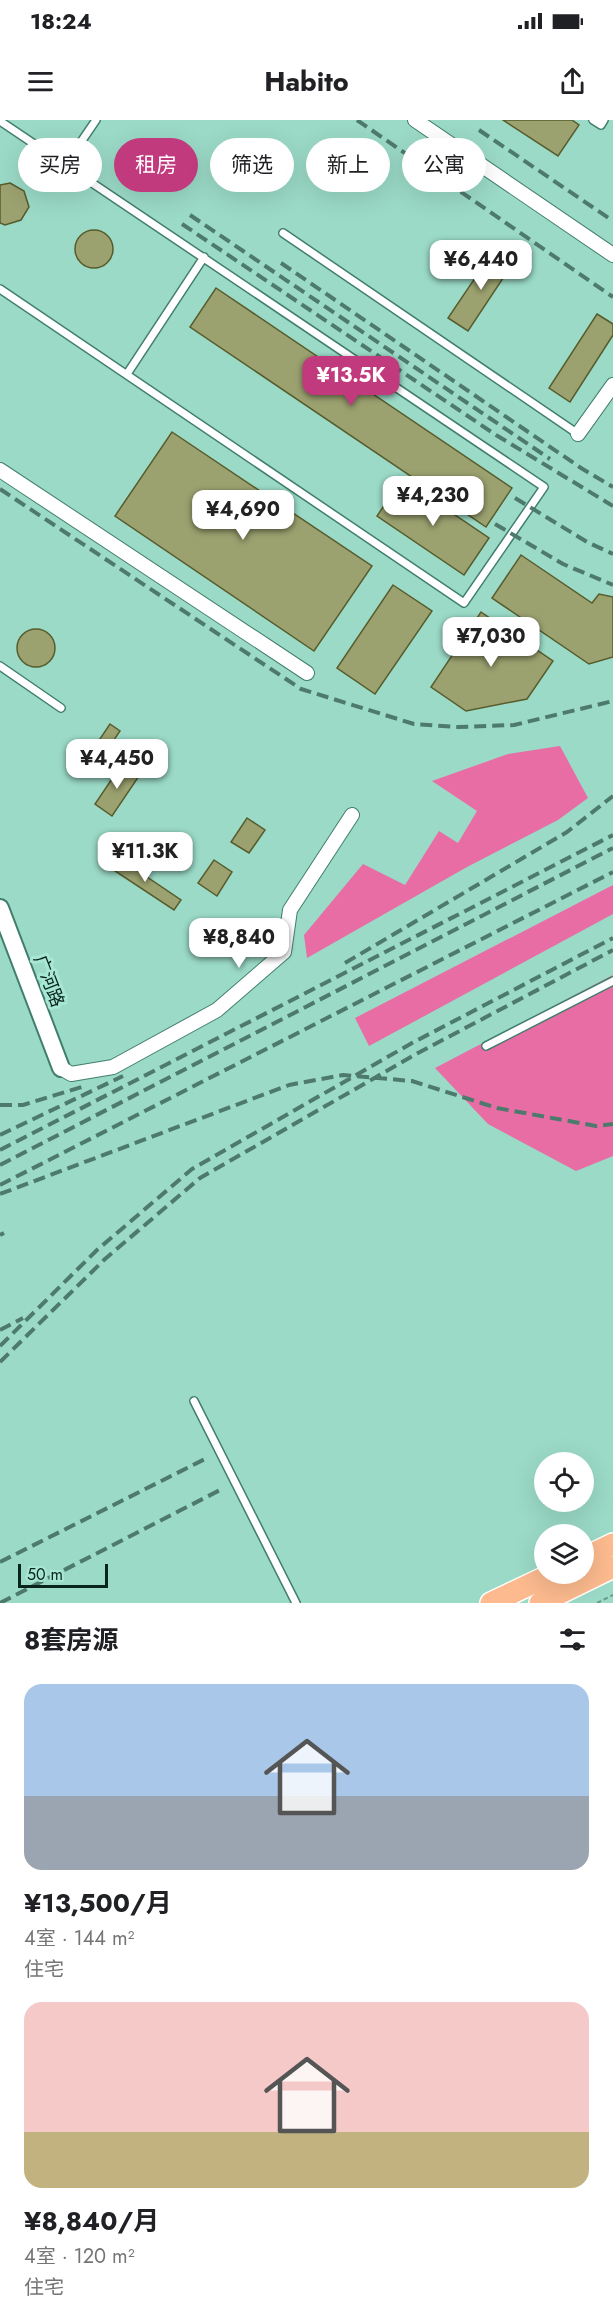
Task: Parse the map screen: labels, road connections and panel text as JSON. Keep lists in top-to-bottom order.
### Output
{
  "streets": {
    "street": ["广河路"]
  },
  "scale_bar": "50 m",
  "page": {
    "status": "18:24",
    "header": "Habito",
    "chip": [
      "买房",
      "租房",
      "筛选",
      "新上",
      "公寓"
    ],
    "price": [
      "¥6,440",
      "¥13.5K",
      "¥4,230",
      "¥4,690",
      "¥7,030",
      "¥4,450",
      "¥11.3K",
      "¥8,840"
    ],
    "scale": "50 m",
    "heading": "8套房源",
    "list": [
      {
        "name": "¥13,500/月",
        "note": "4室 · 144 m² · 住宅"
      },
      {
        "name": "¥8,840/月",
        "note": "4室 · 120 m² · 住宅"
      }
    ]
  }
}
